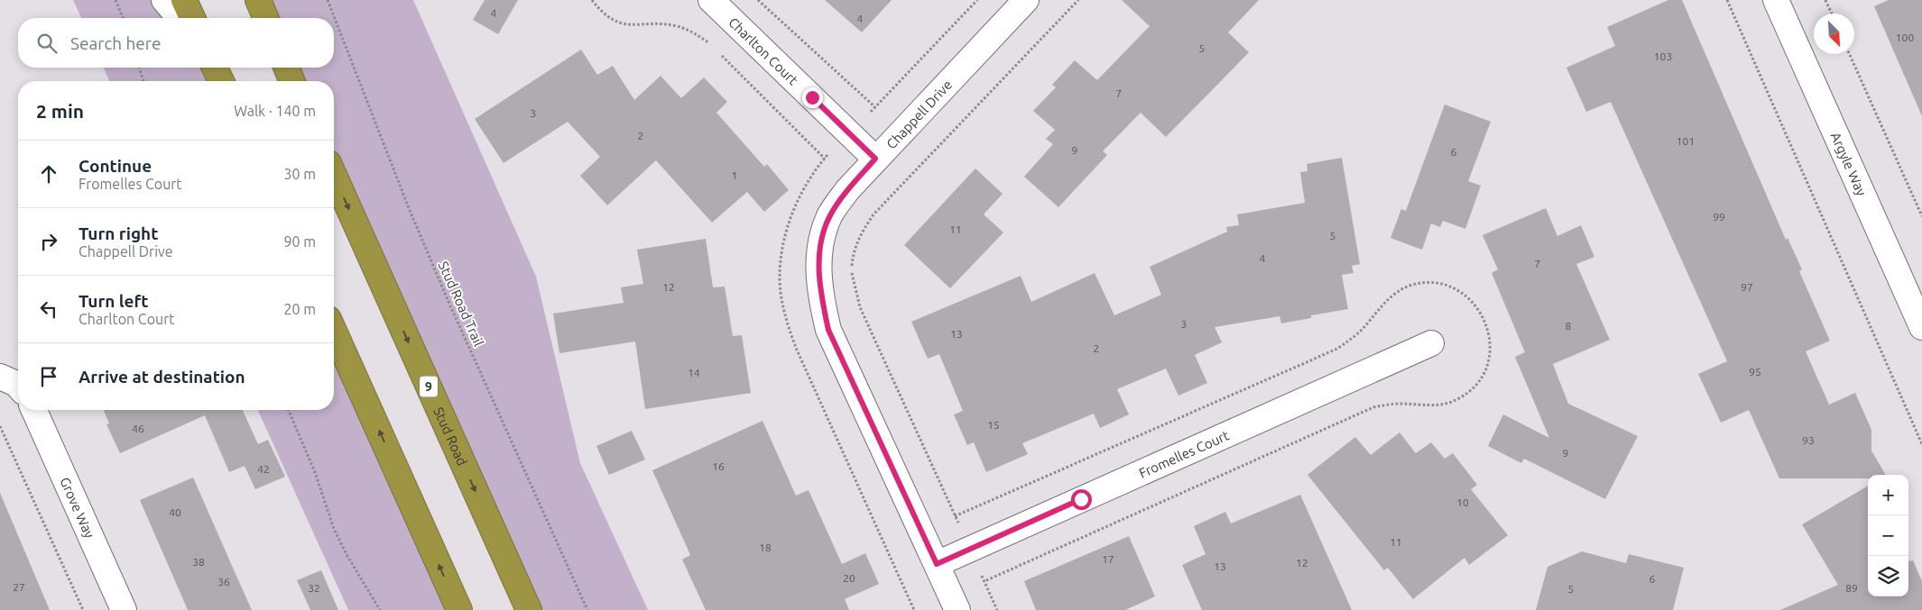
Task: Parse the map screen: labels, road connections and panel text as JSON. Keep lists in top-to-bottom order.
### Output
{
  "streets": {
    "highway": ["9", "Stud Road"],
    "street": [
      "Charlton Court",
      "Chappell Drive",
      "Argyle Way",
      "Fromelles Court",
      "Grove Way"
    ],
    "path": ["Stud Road Trail"]
  },
  "crossings": [
    ["Charlton Court", "Chappell Drive"],
    ["Chappell Drive", "Fromelles Court"]
  ],
  "house_numbers": [
    "4",
    "4",
    "100",
    "5",
    "103",
    "7",
    "3",
    "2",
    "101",
    "9",
    "6",
    "1",
    "99",
    "11",
    "5",
    "4",
    "7",
    "12",
    "97",
    "3",
    "8",
    "13",
    "2",
    "95",
    "14",
    "15",
    "46",
    "93",
    "9",
    "16",
    "42",
    "10",
    "40",
    "11",
    "18",
    "17",
    "38",
    "12",
    "13",
    "20",
    "6",
    "36",
    "27",
    "32",
    "89",
    "5"
  ],
  "north": "bottom right",
  "page": {
    "search": "Search here",
    "heading": ["2 min", "Walk · 140 m"],
    "list": [
      ["Continue", "Fromelles Court", "30 m"],
      ["Turn right", "Chappell Drive", "90 m"],
      ["Turn left", "Charlton Court", "20 m"],
      "Arrive at destination"
    ],
    "map_buttons": ["+", "−"]
  }
}
